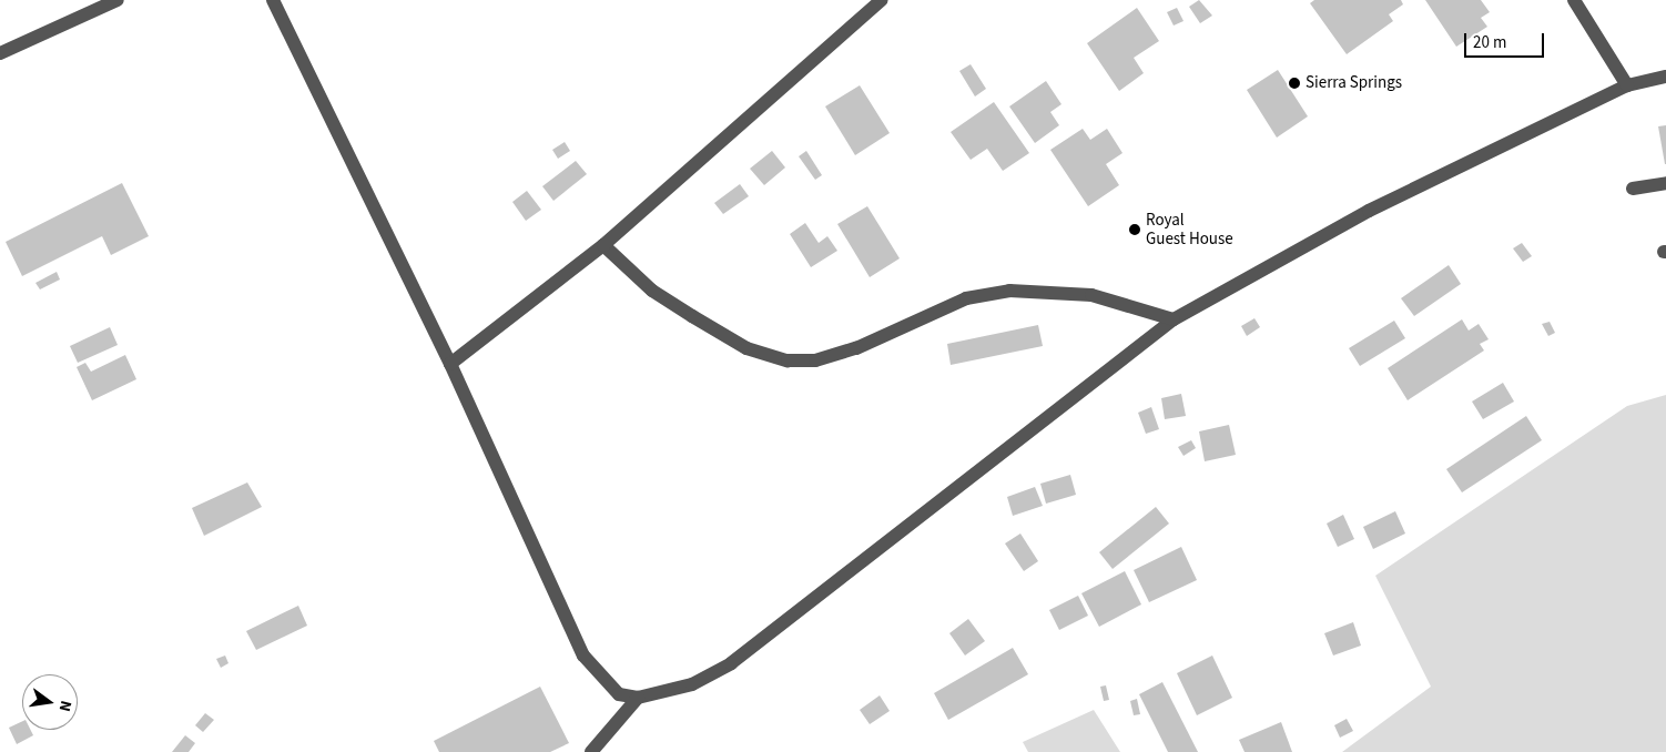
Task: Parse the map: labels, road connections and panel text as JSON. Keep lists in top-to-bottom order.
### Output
{
  "places": ["Sierra Springs", "Royal Guest House"],
  "scale_bar": "20 m",
  "north": "right"
}
